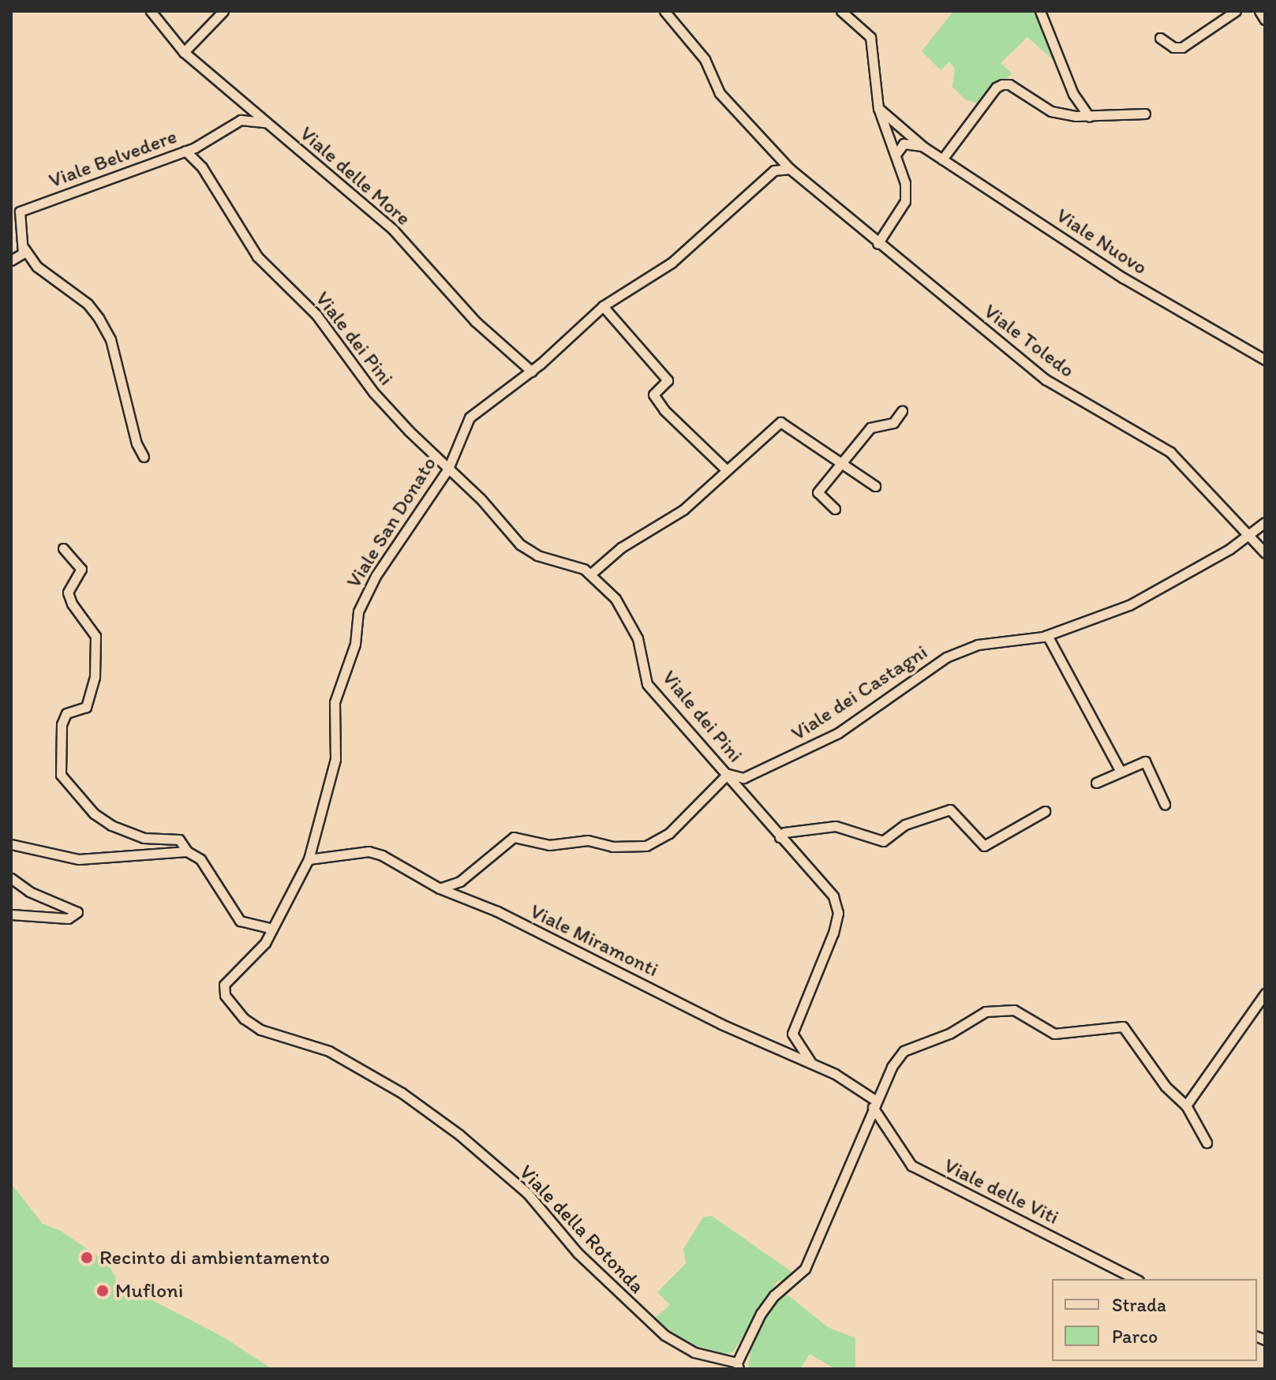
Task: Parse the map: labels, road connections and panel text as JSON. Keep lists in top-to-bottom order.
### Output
{
  "streets": {
    "street": [
      "Viale Belvedere",
      "Viale delle More",
      "Viale Nuovo",
      "Viale dei Pini",
      "Viale Toledo",
      "Viale San Donato",
      "Viale dei Castagni",
      "Viale Miramonti",
      "Viale delle Viti",
      "Viale della Rotonda"
    ]
  },
  "crossings": [
    ["Viale Belvedere", "Viale delle More"],
    ["Viale Belvedere", "Viale dei Pini"],
    ["Viale delle More", "Viale San Donato"],
    ["Viale dei Pini", "Viale San Donato"],
    ["Viale dei Pini", "Viale dei Castagni"],
    ["Viale dei Pini", "Viale Miramonti"],
    ["Viale Toledo", "Viale San Donato"],
    ["Viale Toledo", "Viale dei Castagni"],
    ["Viale San Donato", "Viale Miramonti"],
    ["Viale San Donato", "Viale della Rotonda"],
    ["Viale Miramonti", "Viale delle Viti"]
  ],
  "places": ["Recinto di ambientamento", "Mufloni"],
  "legend": ["Strada", "Parco"]
}
